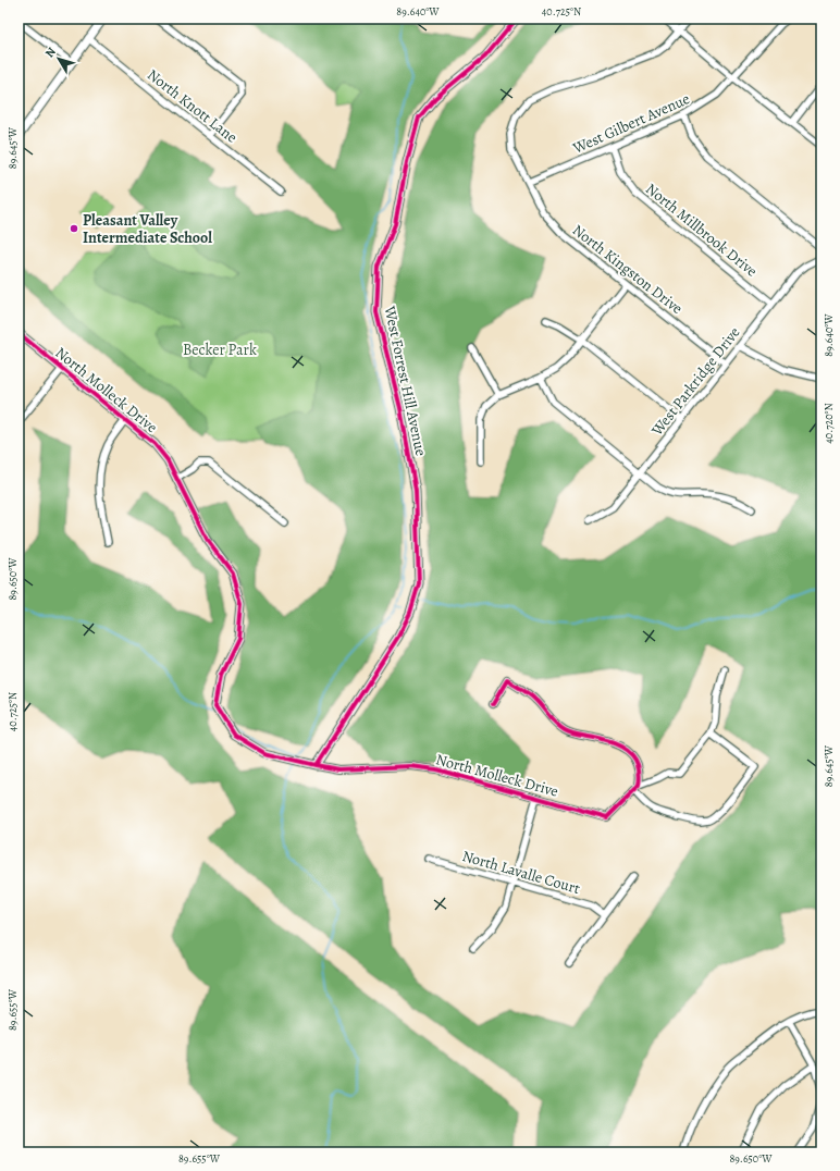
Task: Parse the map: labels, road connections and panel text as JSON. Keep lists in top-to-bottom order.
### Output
{
  "streets": {
    "street": [
      "North Knott Lane",
      "West Gilbert Avenue",
      "North Millbrook Drive",
      "North Kingston Drive",
      "West Forrest Hill Avenue",
      "West Parkridge Drive",
      "North Molleck Drive",
      "North Lavalle Court"
    ]
  },
  "crossings": [
    ["West Gilbert Avenue", "North Millbrook Drive"],
    ["West Gilbert Avenue", "North Kingston Drive"],
    ["North Millbrook Drive", "West Parkridge Drive"],
    ["North Kingston Drive", "West Parkridge Drive"],
    ["West Forrest Hill Avenue", "North Molleck Drive"]
  ],
  "parks": ["Becker Park"],
  "places": ["Pleasant Valley Intermediate School"],
  "north": "top left",
  "coordinates": [
    "89.640°W",
    "40.725°N",
    "89.645°W",
    "40.720°N",
    "89.650°W",
    "89.655°W"
  ]
}
